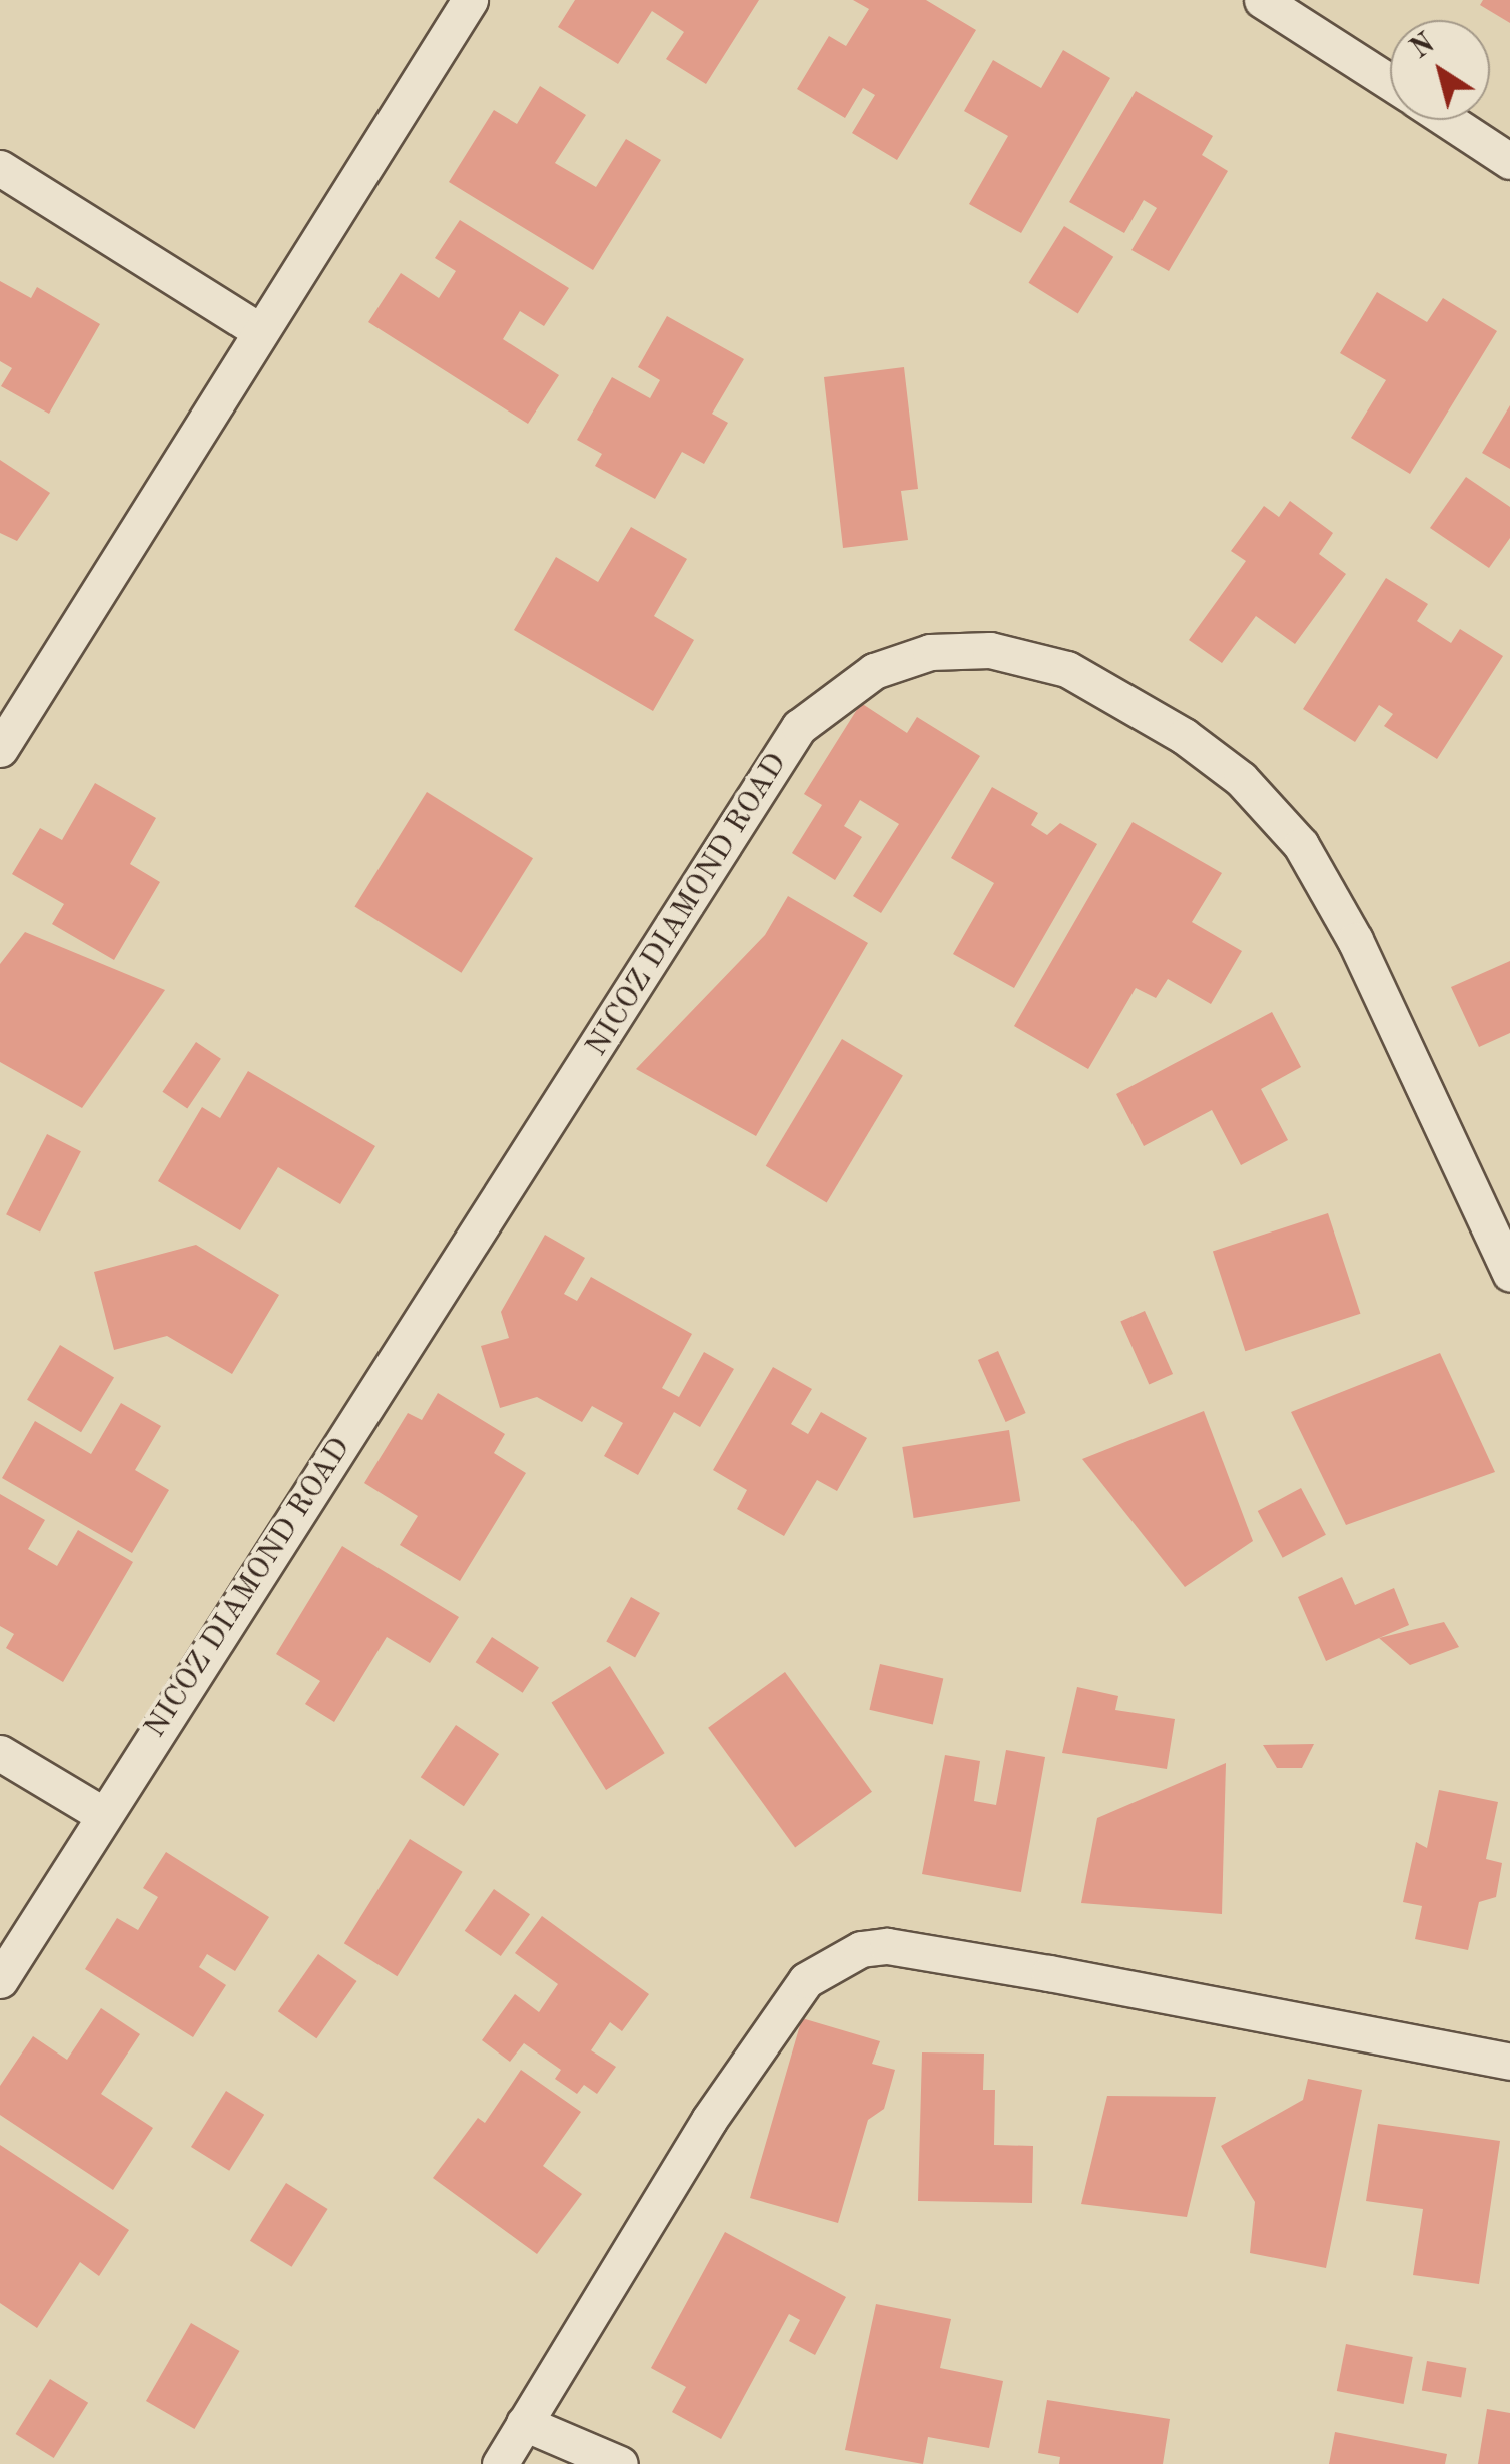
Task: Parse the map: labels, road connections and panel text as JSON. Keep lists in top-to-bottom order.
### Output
{
  "streets": {
    "street": ["NICOZ DIAMOND ROAD"]
  },
  "north": "top left"
}
